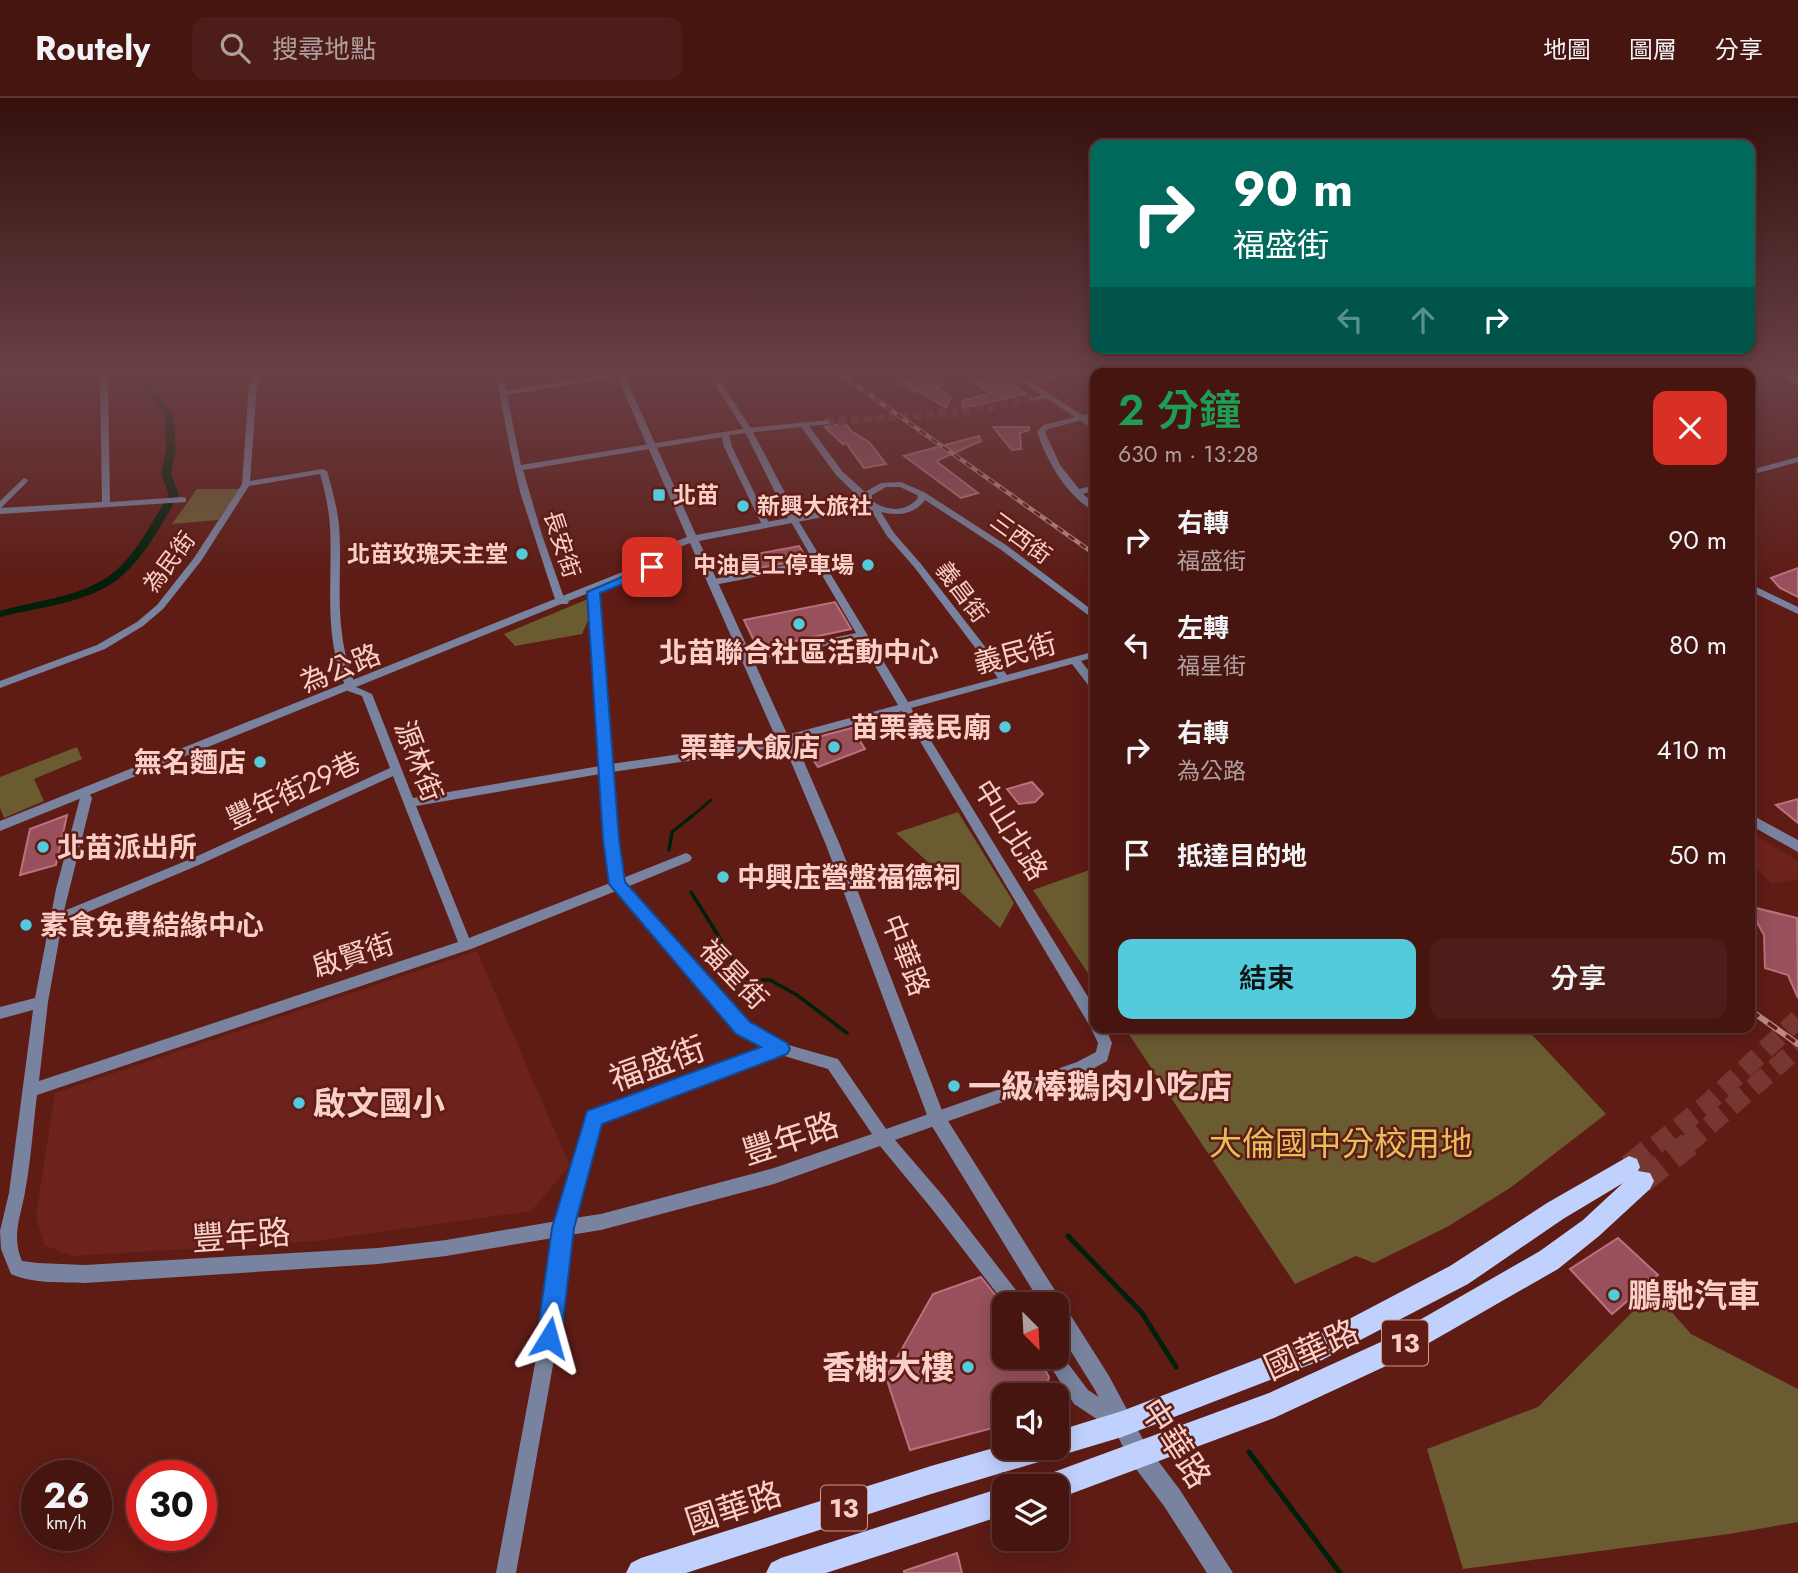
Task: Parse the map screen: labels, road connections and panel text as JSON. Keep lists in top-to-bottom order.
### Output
{
  "streets": {
    "main road": ["13", "國華路"],
    "street": [
      "三西街",
      "長安街",
      "為民街",
      "義昌街",
      "義民街",
      "為公路",
      "源林街",
      "豐年街29巷",
      "中山北路",
      "啟賢街",
      "中華路",
      "福星街",
      "福盛街",
      "豐年路"
    ]
  },
  "crossings": [
    ["三西街", "為公路"],
    ["長安街", "為公路"],
    ["義昌街", "義民街"],
    ["義昌街", "為公路"],
    ["義民街", "源林街"],
    ["義民街", "中山北路"],
    ["義民街", "中華路"],
    ["為公路", "源林街"],
    ["為公路", "中山北路"],
    ["為公路", "中華路"],
    ["為公路", "豐年路"],
    ["源林街", "豐年街29巷"],
    ["源林街", "啟賢街"],
    ["豐年街29巷", "豐年路"],
    ["中山北路", "中華路"],
    ["中山北路", "豐年路"],
    ["啟賢街", "福星街"],
    ["啟賢街", "豐年路"],
    ["中華路", "豐年路"],
    ["中華路", "國華路"],
    ["福星街", "福盛街"],
    ["福星街", "豐年路"],
    ["福盛街", "豐年路"]
  ],
  "parks": ["大倫國中分校用地"],
  "places": {
    "transit": ["北苗"],
    "other": [
      "新興大旅社",
      "北苗玫瑰天主堂",
      "中油員工停車場",
      "北苗聯合社區活動中心",
      "苗栗義民廟",
      "栗華大飯店",
      "無名麵店",
      "北苗派出所",
      "中興庒營盤福德祠",
      "素食免費結緣中心",
      "一級棒鵝肉小吃店",
      "啟文國小",
      "鵬馳汽車",
      "香榭大樓"
    ]
  },
  "north": "bottom right",
  "page": {
    "header": "Routely",
    "search": "搜尋地點",
    "nav": ["地圖", "圖層", "分享"],
    "turn": ["90 m", "福盛街"],
    "heading": ["2 分鐘", "630 m · 13:28"],
    "list": [
      {
        "name": "右轉",
        "note": "福盛街",
        "value": "90 m"
      },
      {
        "name": "左轉",
        "note": "福星街",
        "value": "80 m"
      },
      {
        "name": "右轉",
        "note": "為公路",
        "value": "410 m"
      },
      {
        "name": "抵達目的地",
        "value": "50 m"
      }
    ],
    "buttons": ["結束", "分享"],
    "speed": "26 km/h",
    "limit": "30"
  }
}
